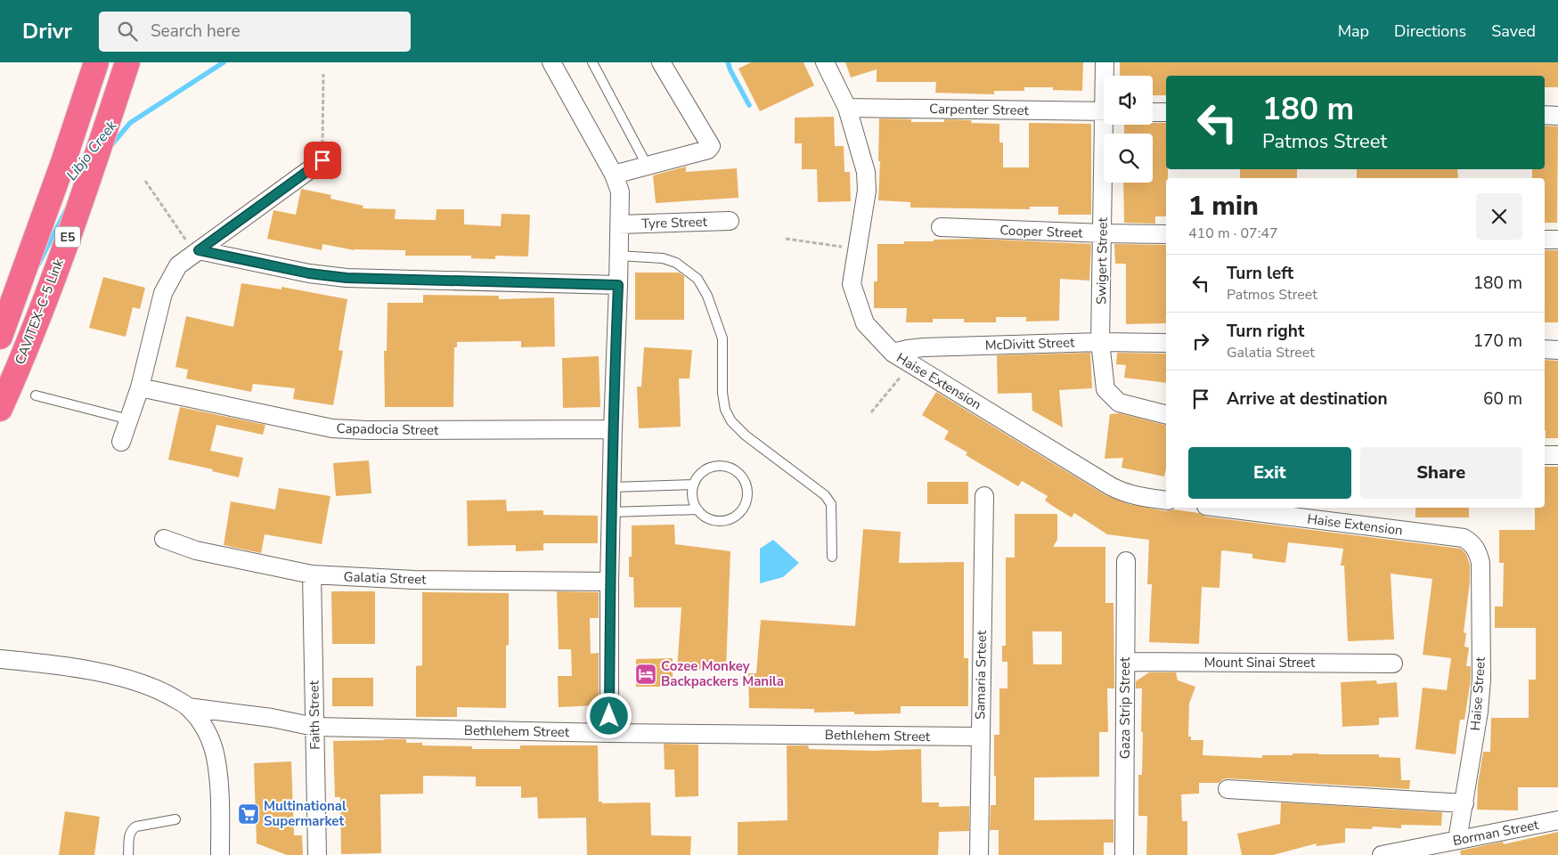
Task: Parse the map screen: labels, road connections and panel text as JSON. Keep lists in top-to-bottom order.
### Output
{
  "streets": {
    "highway": ["E5", "CAVITEX–C-5 Link"],
    "street": [
      "Carpenter Street",
      "Tyre Street",
      "Cooper Street",
      "Swigert Street",
      "McDivitt Street",
      "Haise Extension",
      "Capadocia Street",
      "Galatia Street",
      "Mount Sinai Street",
      "Samaria Srteet",
      "Haise Street",
      "Gaza Strip Street",
      "Faith Street",
      "Bethlehem Street",
      "Borman Street"
    ]
  },
  "crossings": [
    ["Carpenter Street", "Haise Extension"],
    ["Cooper Street", "Swigert Street"],
    ["Swigert Street", "McDivitt Street"],
    ["McDivitt Street", "Haise Extension"],
    ["Haise Extension", "Haise Street"],
    ["Galatia Street", "Faith Street"],
    ["Mount Sinai Street", "Gaza Strip Street"],
    ["Samaria Srteet", "Bethlehem Street"],
    ["Haise Street", "Borman Street"],
    ["Faith Street", "Bethlehem Street"]
  ],
  "water": ["Libjo Creek"],
  "places": {
    "hotel": ["Cozee Monkey Backpackers Manila"],
    "supermarket": ["Multinational Supermarket"]
  },
  "page": {
    "header": "Drivr",
    "search": "Search here",
    "nav": ["Map", "Directions", "Saved"],
    "turn": ["180 m", "Patmos Street"],
    "heading": ["1 min", "410 m · 07:47"],
    "list": [
      {
        "name": "Turn left",
        "note": "Patmos Street",
        "value": "180 m"
      },
      {
        "name": "Turn right",
        "note": "Galatia Street",
        "value": "170 m"
      },
      {
        "name": "Arrive at destination",
        "value": "60 m"
      }
    ],
    "buttons": ["Exit", "Share"]
  }
}
